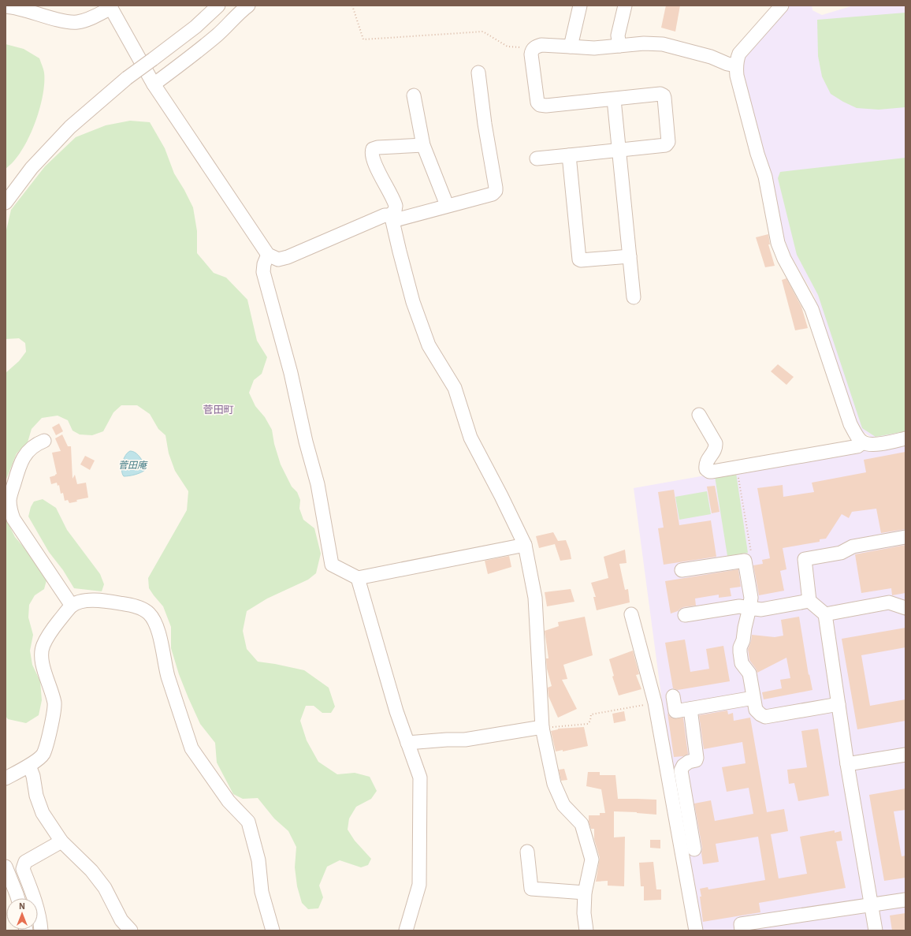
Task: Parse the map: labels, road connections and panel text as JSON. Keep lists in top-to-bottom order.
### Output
{
  "districts": ["菅田町"],
  "water": ["菅田庵"],
  "north": "top"
}
